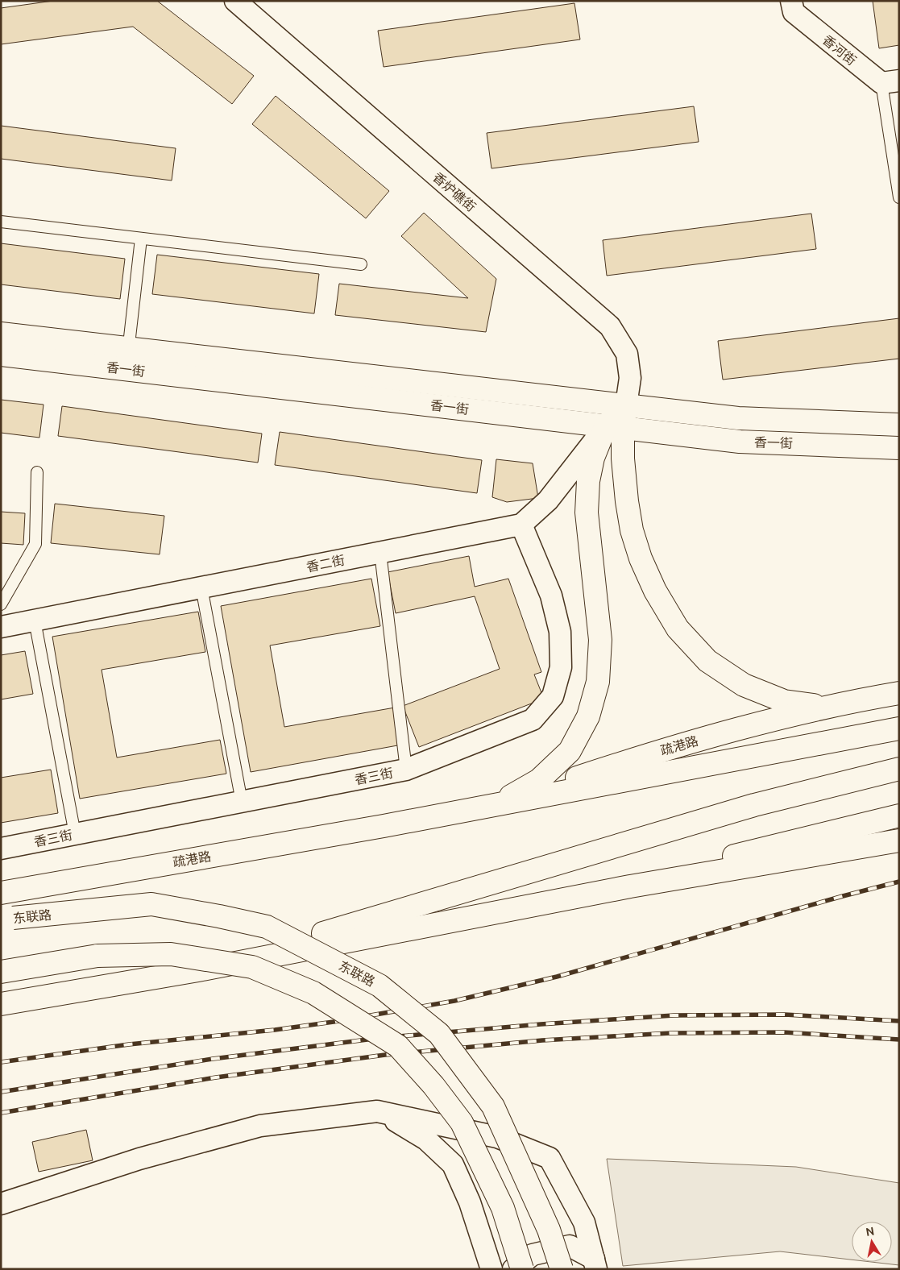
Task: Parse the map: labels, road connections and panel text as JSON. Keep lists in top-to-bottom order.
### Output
{
  "streets": {
    "main road": ["香一街", "疏港路", "东联路"],
    "street": [
      "香河街",
      "香炉礁街",
      "香二街",
      "香三街"
    ]
  },
  "crossings": [
    ["香炉礁街", "香一街"],
    ["香二街", "香三街"]
  ],
  "north": "top"
}
